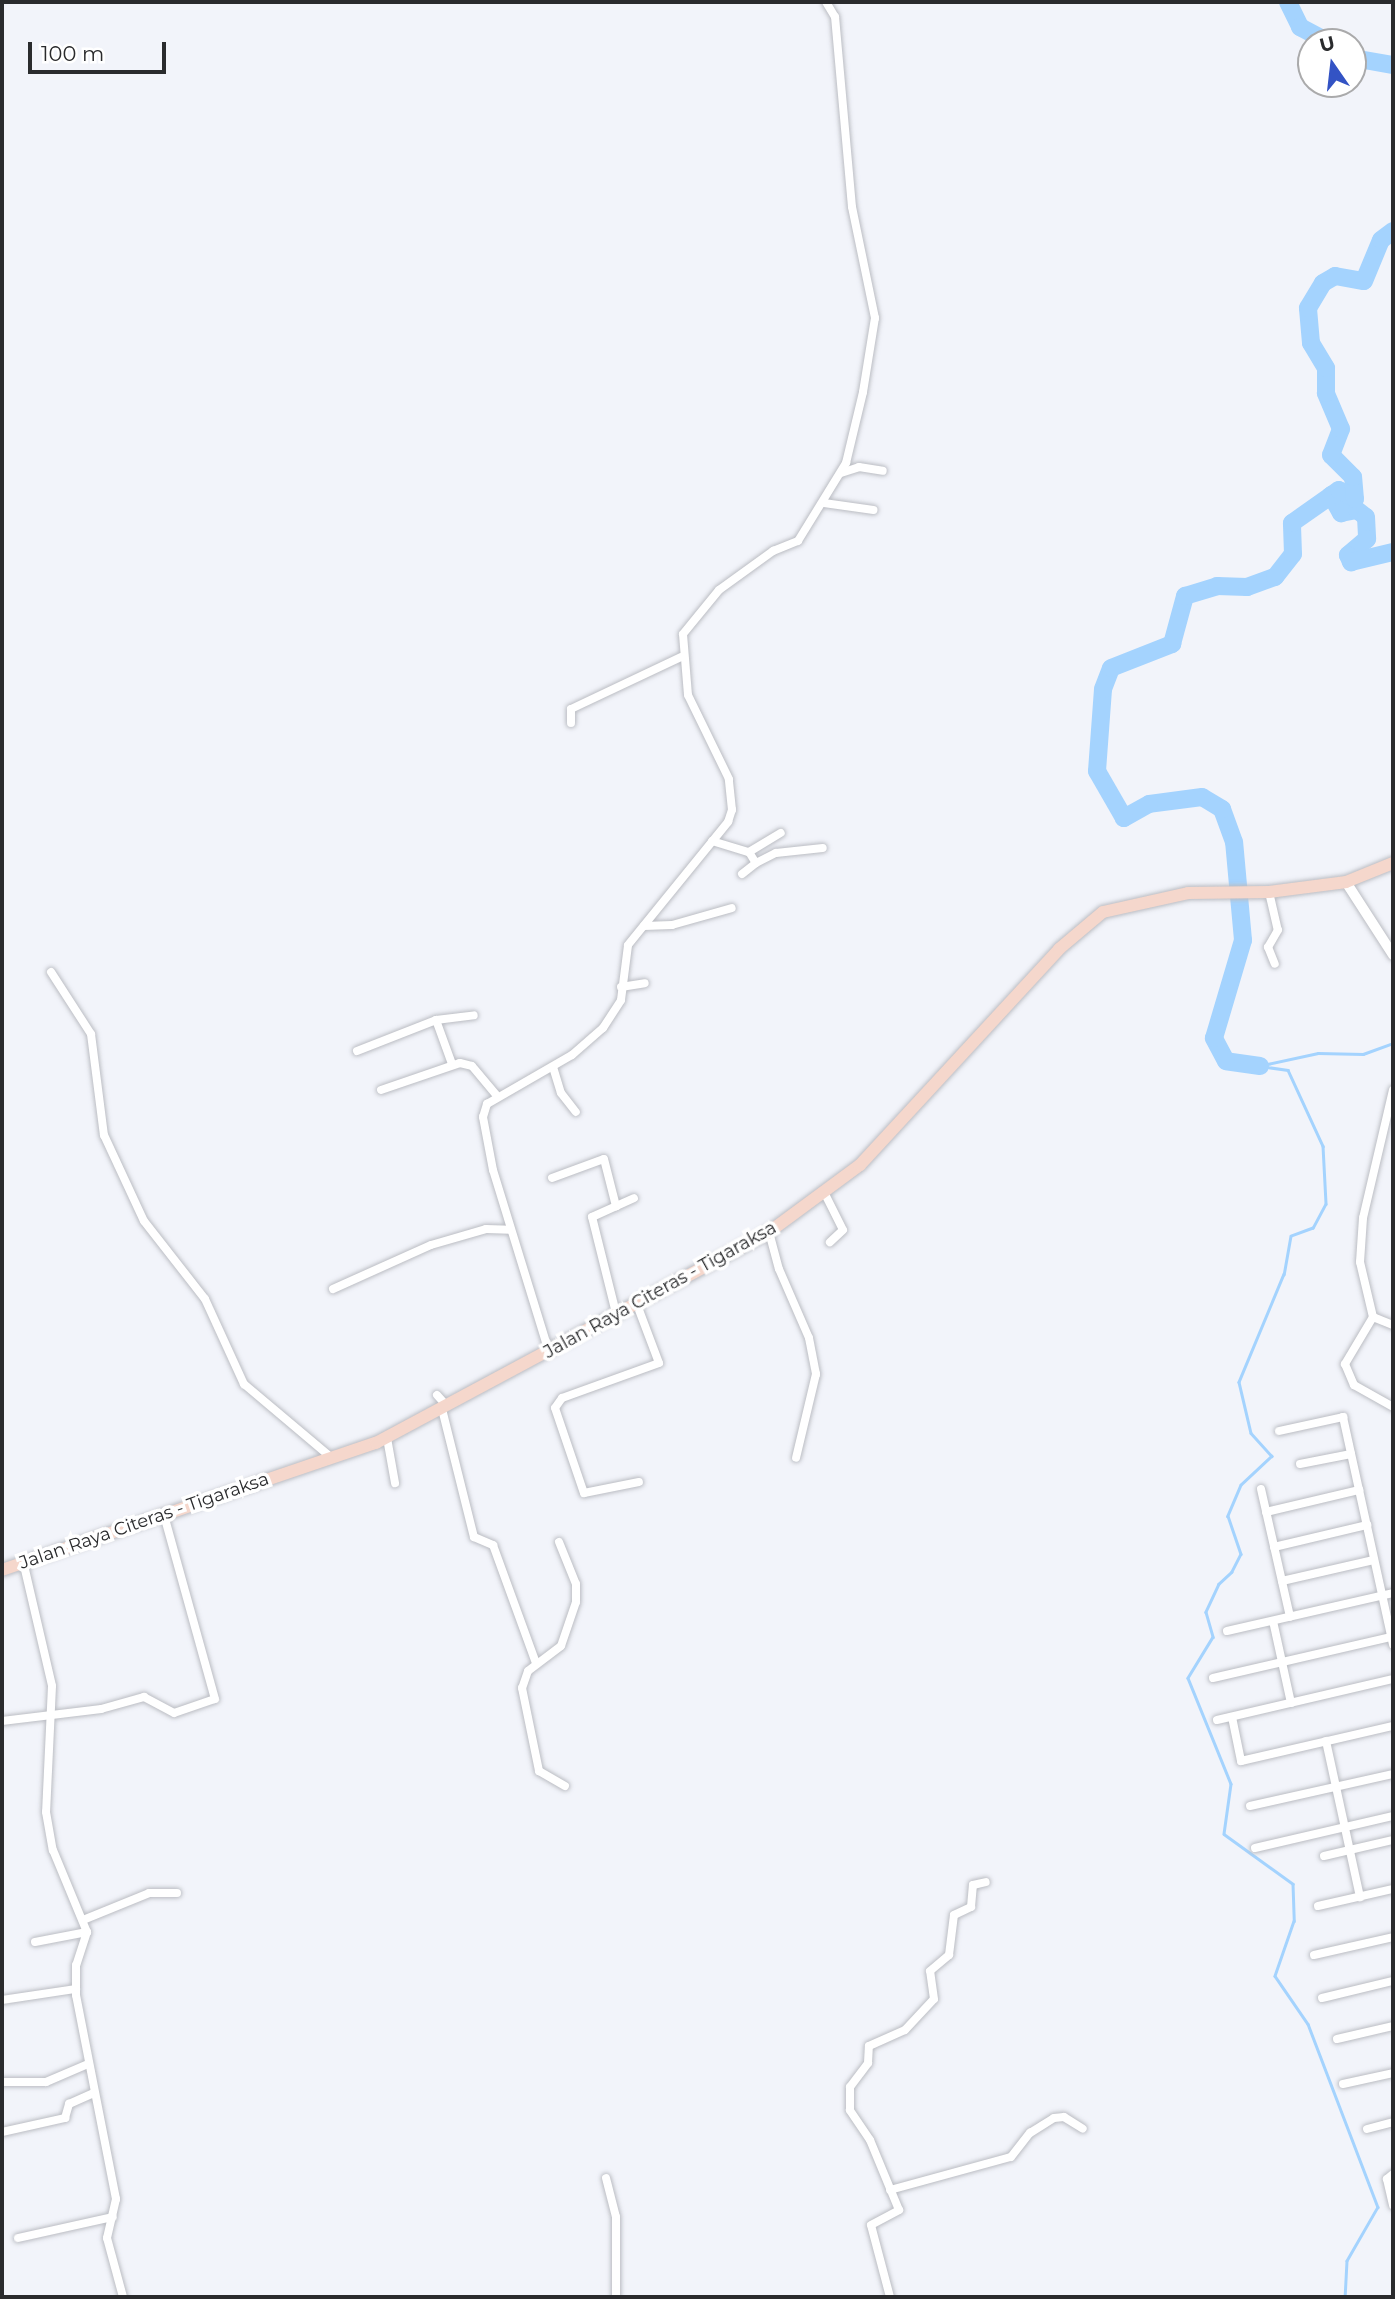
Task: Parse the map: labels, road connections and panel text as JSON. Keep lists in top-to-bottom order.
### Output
{
  "streets": {
    "main road": ["Jalan Raya Citeras - Tigaraksa"]
  },
  "scale_bar": "100 m",
  "north": "top"
}
